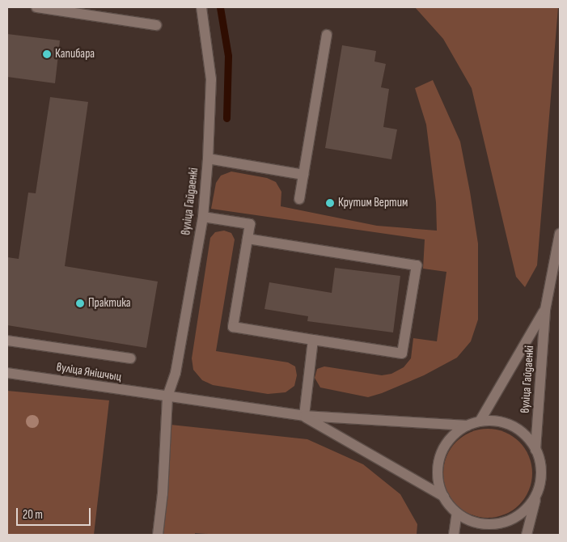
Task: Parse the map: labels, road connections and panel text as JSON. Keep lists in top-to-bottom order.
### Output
{
  "streets": {
    "street": ["вуліца Гайдаенкі", "вуліца Янішчыц"]
  },
  "crossings": [
    ["вуліца Гайдаенкі", "вуліца Янішчыц"]
  ],
  "places": ["Капибара", "Крутим Вертим", "Практика"],
  "scale_bar": "20 m"
}
